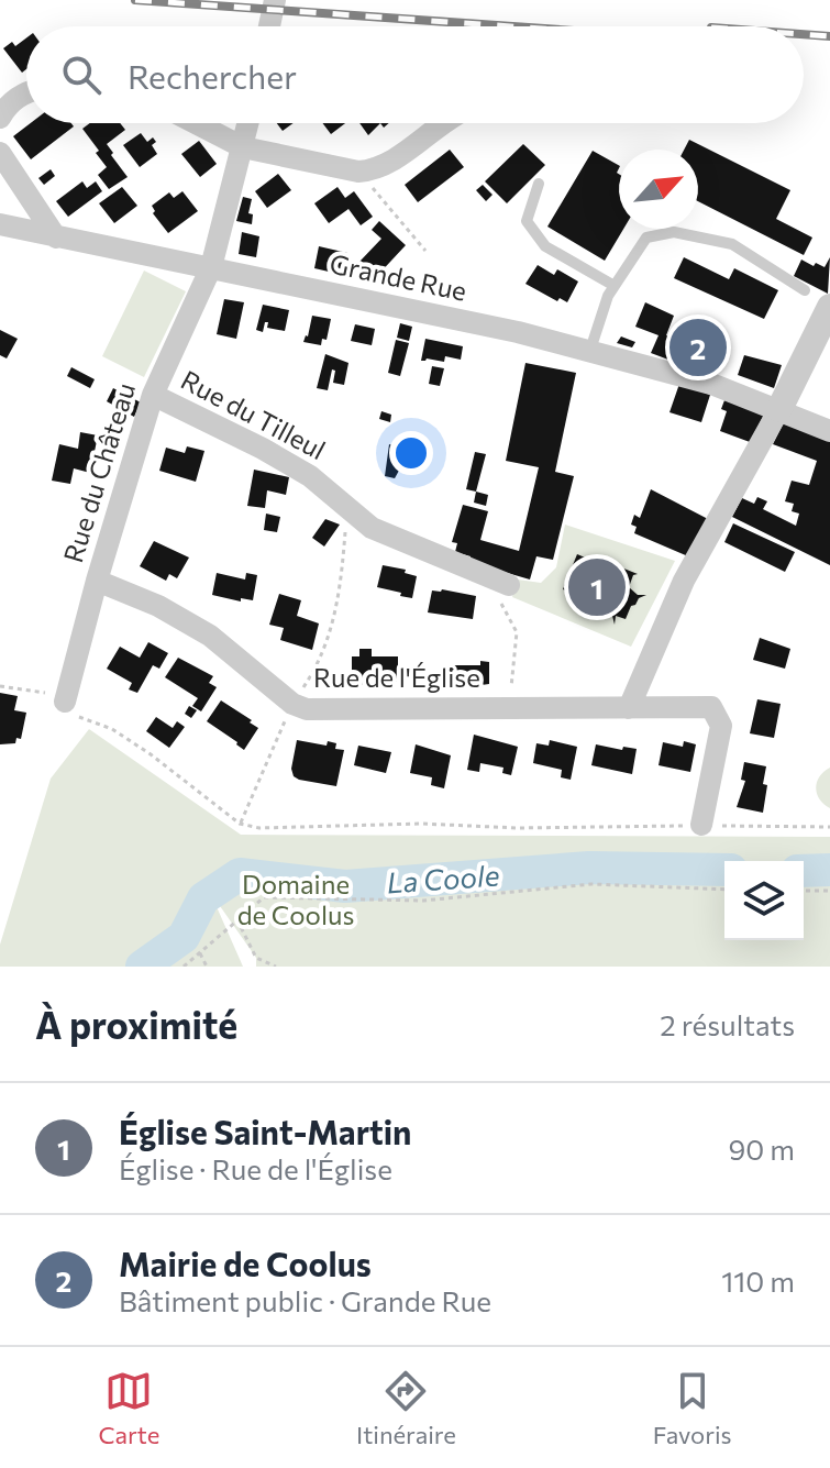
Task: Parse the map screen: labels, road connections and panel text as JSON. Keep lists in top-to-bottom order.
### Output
{
  "streets": {
    "street": [
      "Grande Rue",
      "Rue du Tilleul",
      "Rue du Château",
      "Rue de l'Église"
    ]
  },
  "crossings": [
    ["Grande Rue", "Rue du Château"],
    ["Rue du Tilleul", "Rue du Château"],
    ["Rue du Château", "Rue de l'Église"]
  ],
  "water": ["La Coole"],
  "parks": ["Domaine de Coolus"],
  "north": "top right",
  "page": {
    "search": "Rechercher",
    "pins": ["2", "1"],
    "heading": ["À proximité", "2 résultats"],
    "list": [
      {
        "mark": "1",
        "name": "Église Saint-Martin",
        "note": "Église · Rue de l'Église",
        "value": "90 m"
      },
      {
        "mark": "2",
        "name": "Mairie de Coolus",
        "note": "Bâtiment public · Grande Rue",
        "value": "110 m"
      }
    ],
    "nav": ["Carte", "Itinéraire", "Favoris"]
  }
}
